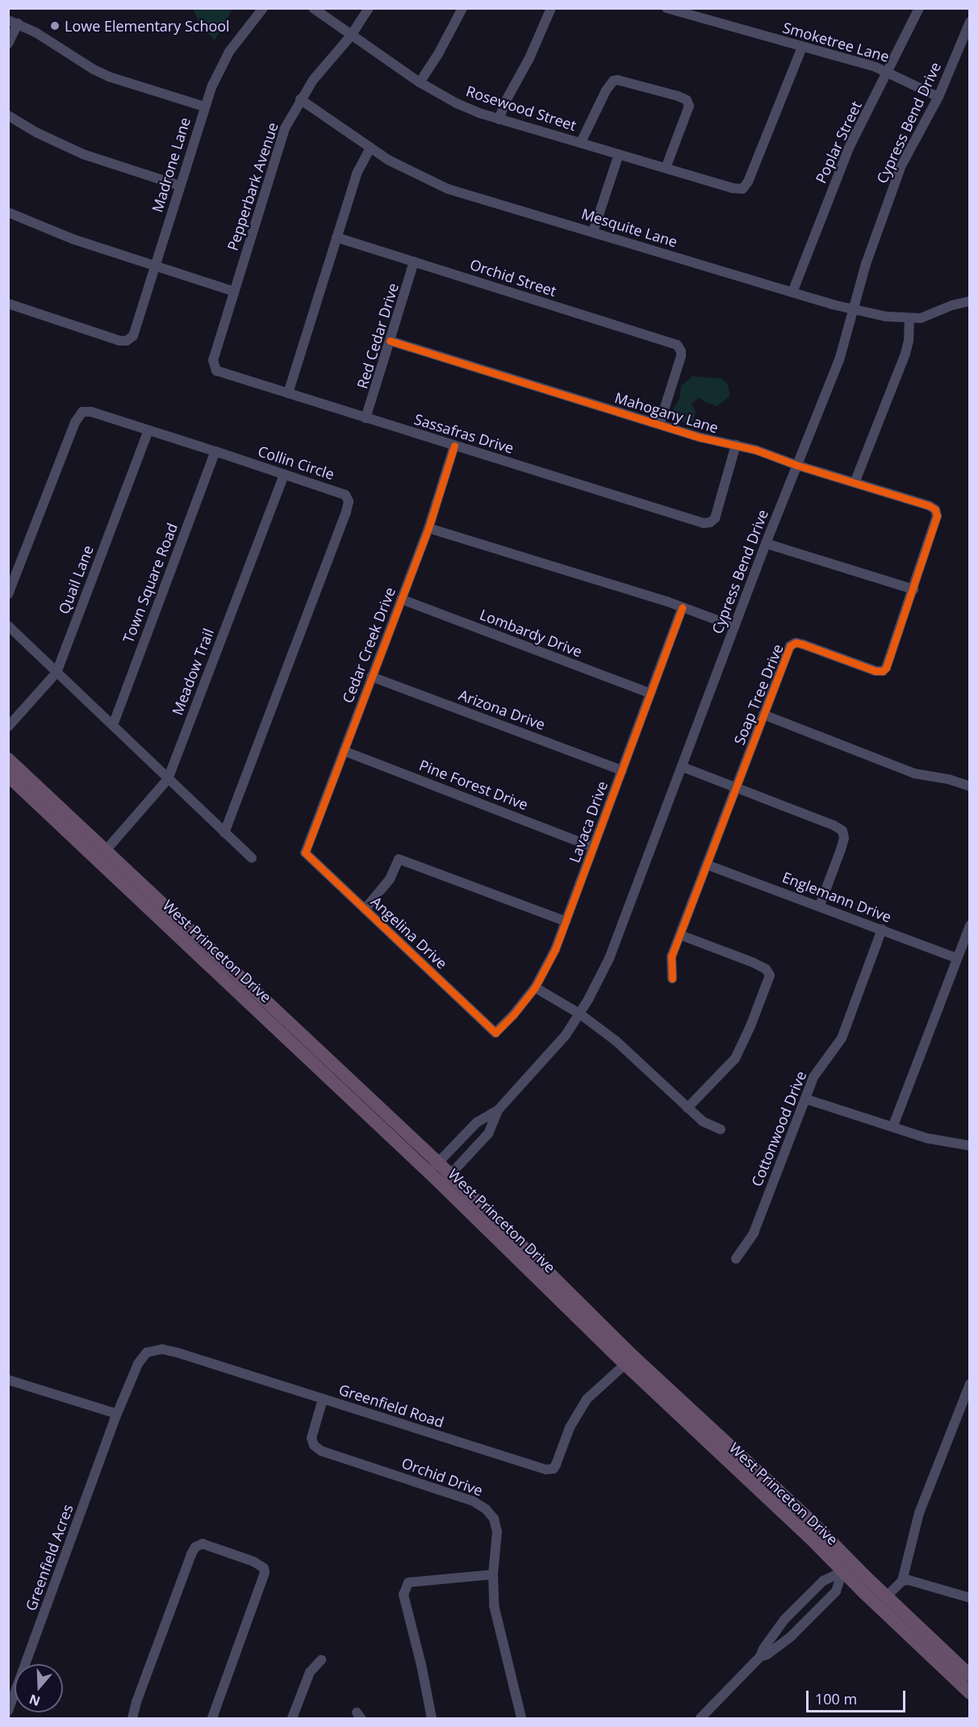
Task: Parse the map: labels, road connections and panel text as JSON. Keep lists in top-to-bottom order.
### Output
{
  "streets": {
    "highway": ["West Princeton Drive"],
    "street": [
      "Smoketree Lane",
      "Rosewood Street",
      "Cypress Bend Drive",
      "Poplar Street",
      "Madrone Lane",
      "Pepperbark Avenue",
      "Mesquite Lane",
      "Orchid Street",
      "Red Cedar Drive",
      "Mahogany Lane",
      "Sassafras Drive",
      "Collin Circle",
      "Quail Lane",
      "Town Square Road",
      "Lombardy Drive",
      "Cedar Creek Drive",
      "Meadow Trail",
      "Soap Tree Drive",
      "Arizona Drive",
      "Pine Forest Drive",
      "Lavaca Drive",
      "Englemann Drive",
      "Angelina Drive",
      "Cottonwood Drive",
      "Greenfield Road",
      "Orchid Drive",
      "Greenfield Acres"
    ]
  },
  "crossings": [
    ["Smoketree Lane", "Rosewood Street"],
    ["Smoketree Lane", "Cypress Bend Drive"],
    ["Smoketree Lane", "Poplar Street"],
    ["Rosewood Street", "Pepperbark Avenue"],
    ["Cypress Bend Drive", "Mesquite Lane"],
    ["Cypress Bend Drive", "Mahogany Lane"],
    ["Cypress Bend Drive", "West Princeton Drive"],
    ["Poplar Street", "Mesquite Lane"],
    ["Pepperbark Avenue", "Mesquite Lane"],
    ["Pepperbark Avenue", "Sassafras Drive"],
    ["Orchid Street", "Red Cedar Drive"],
    ["Orchid Street", "Mahogany Lane"],
    ["Red Cedar Drive", "Mahogany Lane"],
    ["Red Cedar Drive", "Sassafras Drive"],
    ["Mahogany Lane", "Sassafras Drive"],
    ["Mahogany Lane", "Soap Tree Drive"],
    ["Sassafras Drive", "Cedar Creek Drive"],
    ["Collin Circle", "Quail Lane"],
    ["Collin Circle", "Town Square Road"],
    ["Collin Circle", "Meadow Trail"],
    ["Lombardy Drive", "Cedar Creek Drive"],
    ["Lombardy Drive", "Lavaca Drive"],
    ["Cedar Creek Drive", "Arizona Drive"],
    ["Cedar Creek Drive", "Pine Forest Drive"],
    ["Cedar Creek Drive", "Angelina Drive"],
    ["Meadow Trail", "West Princeton Drive"],
    ["Soap Tree Drive", "Englemann Drive"],
    ["Arizona Drive", "Lavaca Drive"],
    ["Pine Forest Drive", "Lavaca Drive"],
    ["Lavaca Drive", "Angelina Drive"],
    ["Englemann Drive", "Cottonwood Drive"],
    ["West Princeton Drive", "Greenfield Road"],
    ["Greenfield Road", "Orchid Drive"],
    ["Greenfield Road", "Greenfield Acres"]
  ],
  "places": ["Lowe Elementary School"],
  "scale_bar": "100 m",
  "north": "bottom"
}
